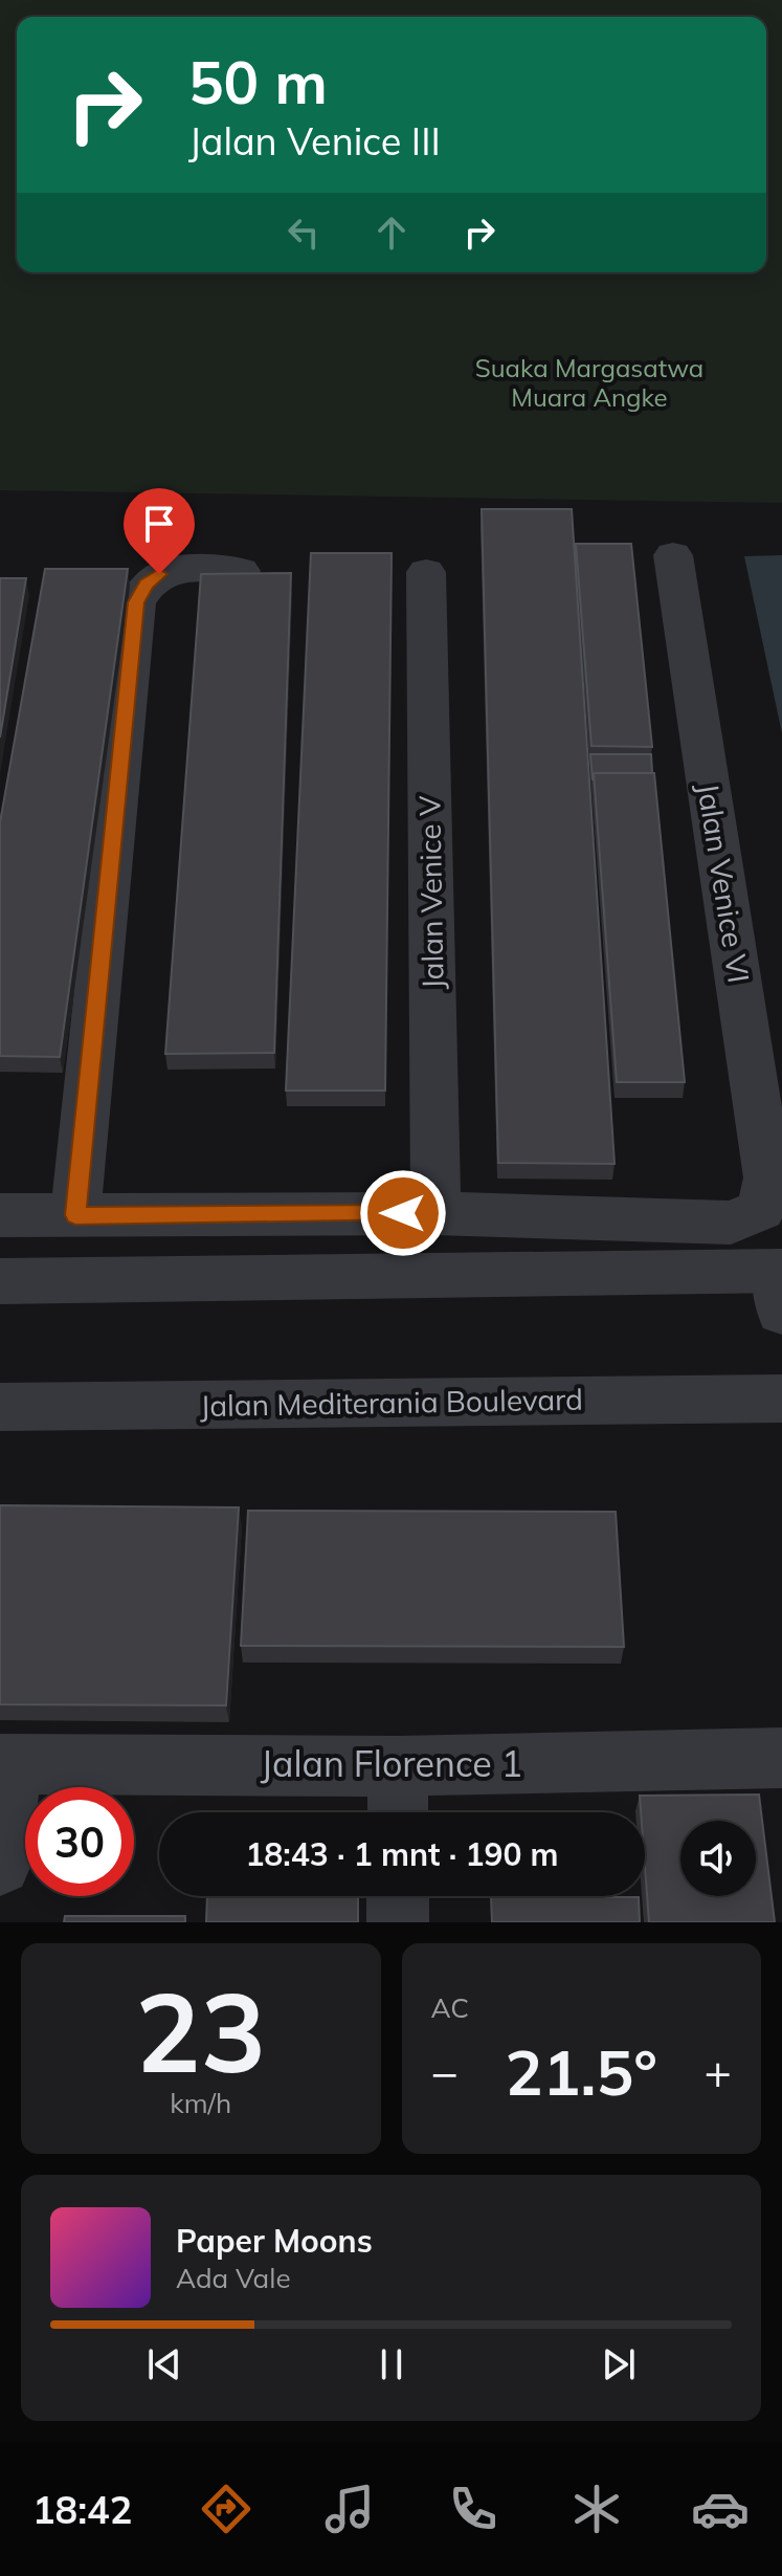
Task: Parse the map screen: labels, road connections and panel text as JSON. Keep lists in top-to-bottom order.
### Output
{
  "streets": {
    "street": [
      "Jalan Venice VI",
      "Jalan Venice V",
      "Jalan Mediterania Boulevard",
      "Jalan Florence 1"
    ]
  },
  "crossings": [
    ["Jalan Venice VI", "Jalan Venice V"]
  ],
  "parks": ["Suaka Margasatwa Muara Angke"],
  "page": {
    "turn": ["50 m", "Jalan Venice III"],
    "limit": "30",
    "trip": "18:43 · 1 mnt · 190 m",
    "tile": [
      ["23", "km/h"],
      "AC"
    ],
    "heat": ["−", "21.5°", "+"],
    "song": ["Paper Moons", "Ada Vale"],
    "tabs": "18:42"
  }
}
